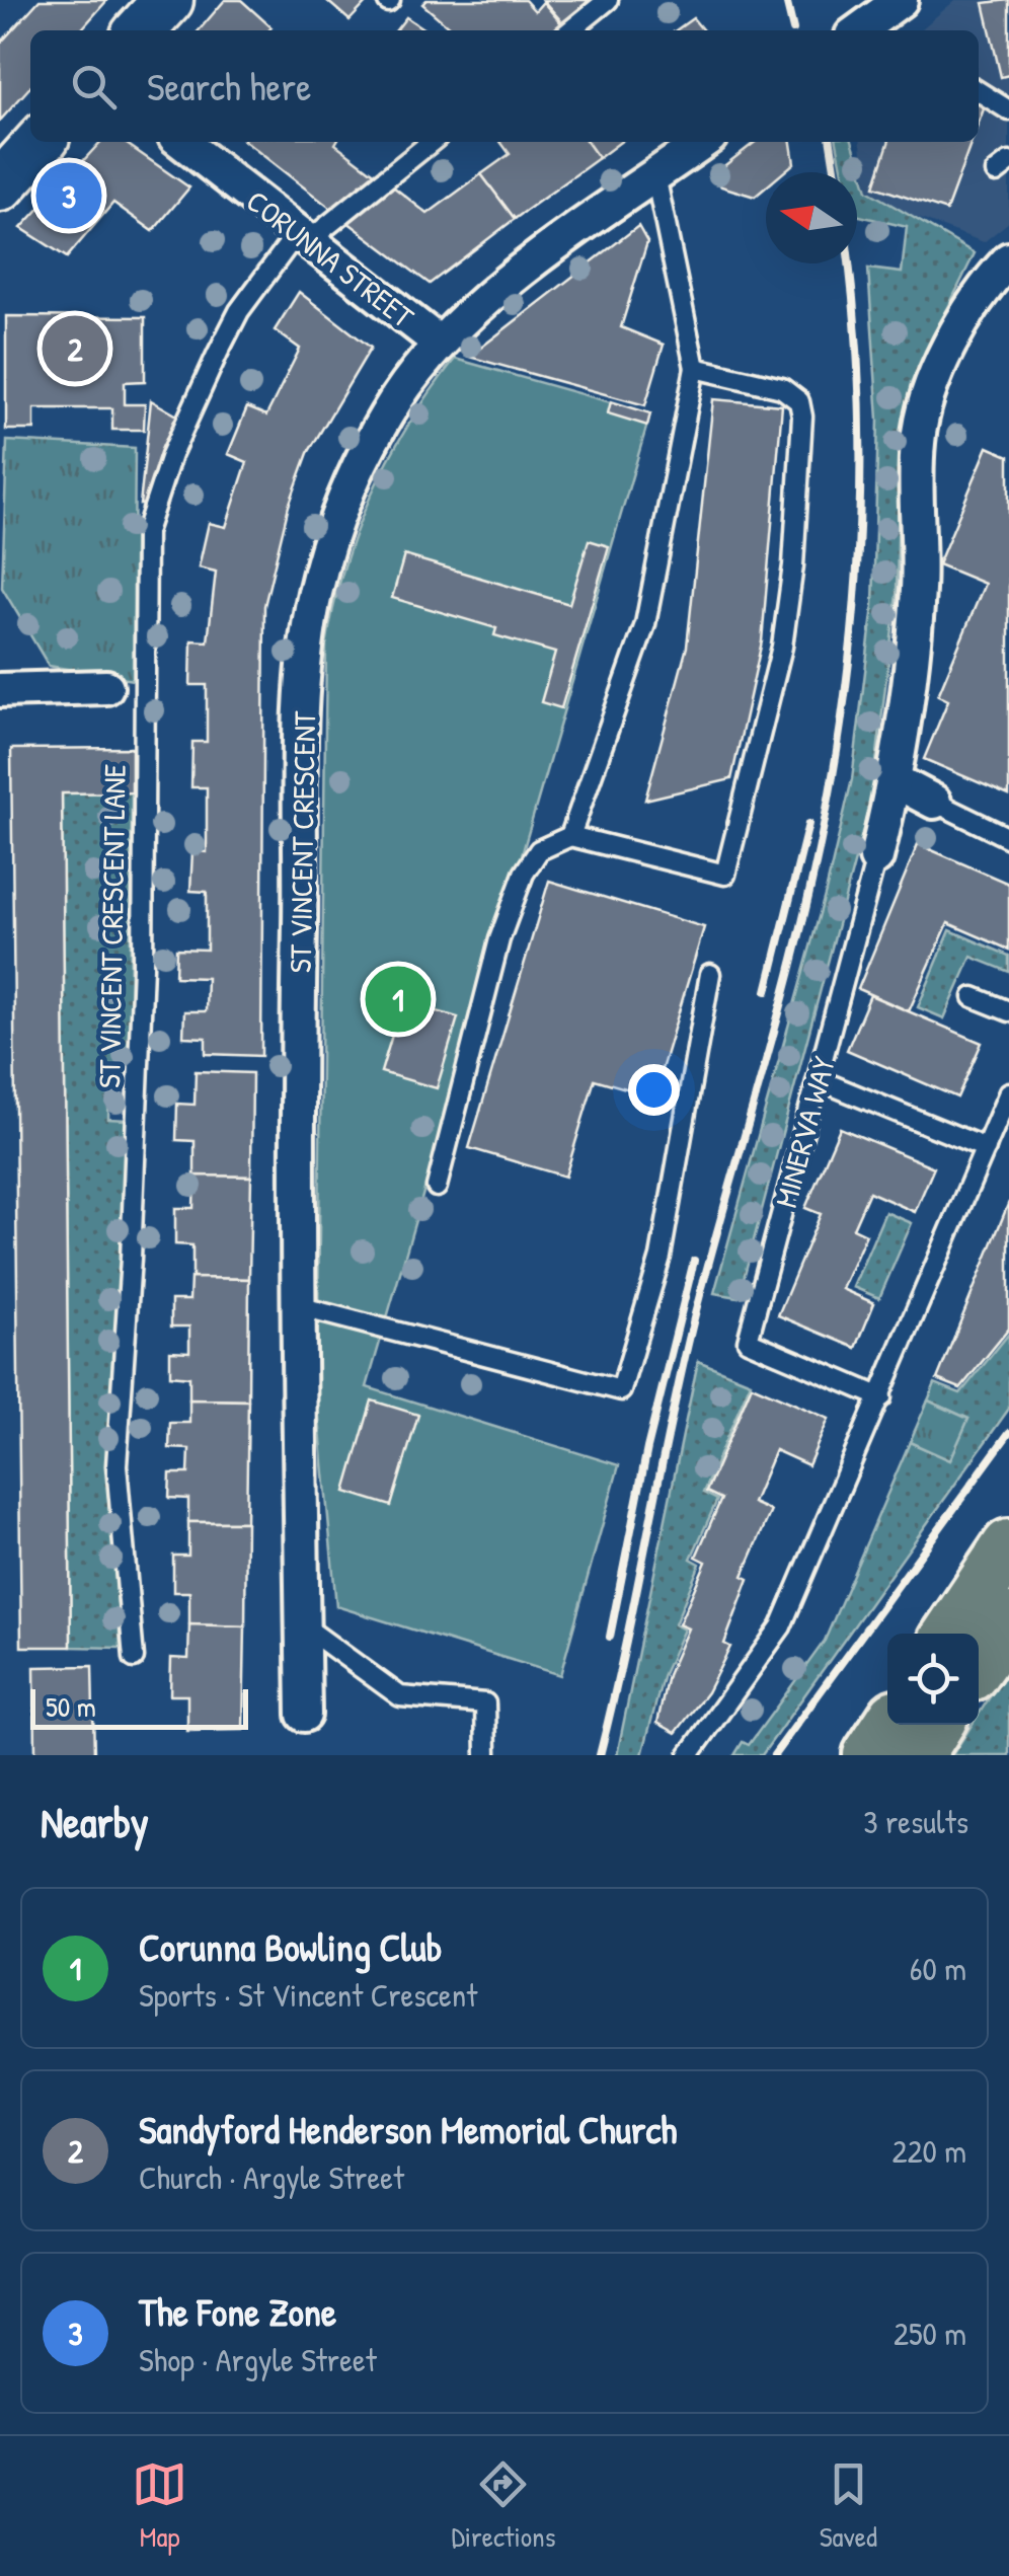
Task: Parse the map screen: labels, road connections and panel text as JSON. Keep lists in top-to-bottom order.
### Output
{
  "streets": {
    "street": ["CORUNNA STREET", "ST VINCENT CRESCENT", "MINERVA WAY"],
    "lane": ["ST VINCENT CRESCENT LANE"]
  },
  "crossings": [
    ["CORUNNA STREET", "ST VINCENT CRESCENT"],
    ["CORUNNA STREET", "ST VINCENT CRESCENT LANE"]
  ],
  "scale_bar": "50 m",
  "north": "left",
  "page": {
    "search": "Search here",
    "pins": ["3", "2", "1"],
    "scale": "50 m",
    "heading": ["Nearby", "3 results"],
    "list": [
      {
        "mark": "1",
        "name": "Corunna Bowling Club",
        "note": "Sports · St Vincent Crescent",
        "value": "60 m"
      },
      {
        "mark": "2",
        "name": "Sandyford Henderson Memorial Church",
        "note": "Church · Argyle Street",
        "value": "220 m"
      },
      {
        "mark": "3",
        "name": "The Fone Zone",
        "note": "Shop · Argyle Street",
        "value": "250 m"
      }
    ],
    "nav": ["Map", "Directions", "Saved"]
  }
}
